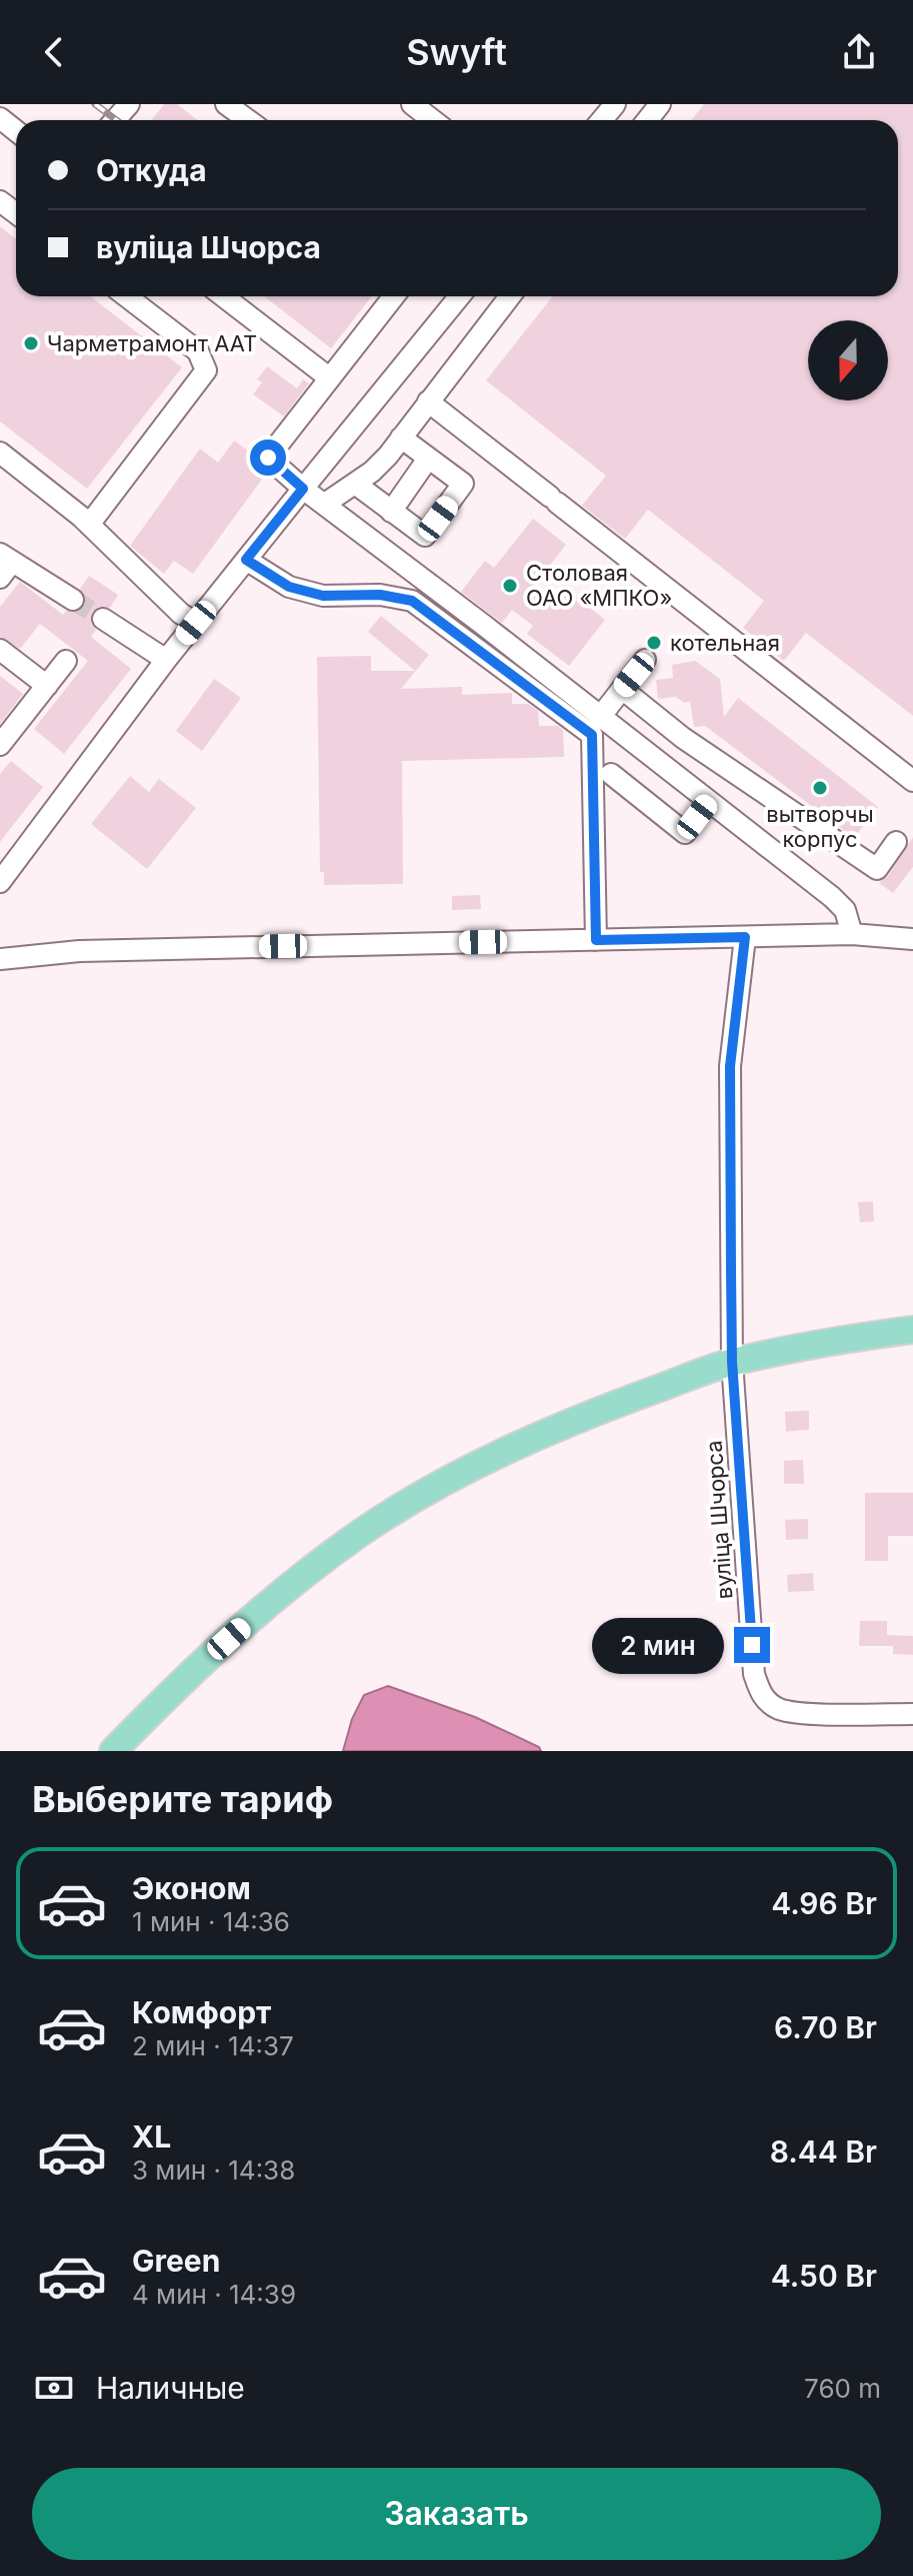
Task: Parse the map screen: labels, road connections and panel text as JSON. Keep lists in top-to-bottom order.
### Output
{
  "streets": {
    "street": ["вуліца Шчорса"]
  },
  "places": [
    "Чарметрамонт ААТ",
    "Столовая ОАО «МПКО»",
    "котельная",
    "вытворчы корпус"
  ],
  "north": "bottom",
  "page": {
    "header": "Swyft",
    "banner": ["Откуда", "вуліца Шчорса"],
    "bubble": "2 мин",
    "heading": "Выберите тариф",
    "list": [
      {
        "name": "Эконом",
        "note": "1 мин · 14:36",
        "value": "4.96 Br"
      },
      {
        "name": "Комфорт",
        "note": "2 мин · 14:37",
        "value": "6.70 Br"
      },
      {
        "name": "XL",
        "note": "3 мин · 14:38",
        "value": "8.44 Br"
      },
      {
        "name": "Green",
        "note": "4 мин · 14:39",
        "value": "4.50 Br"
      }
    ],
    "pay": ["Наличные", "760 m"],
    "buttons": "Заказать"
  }
}
